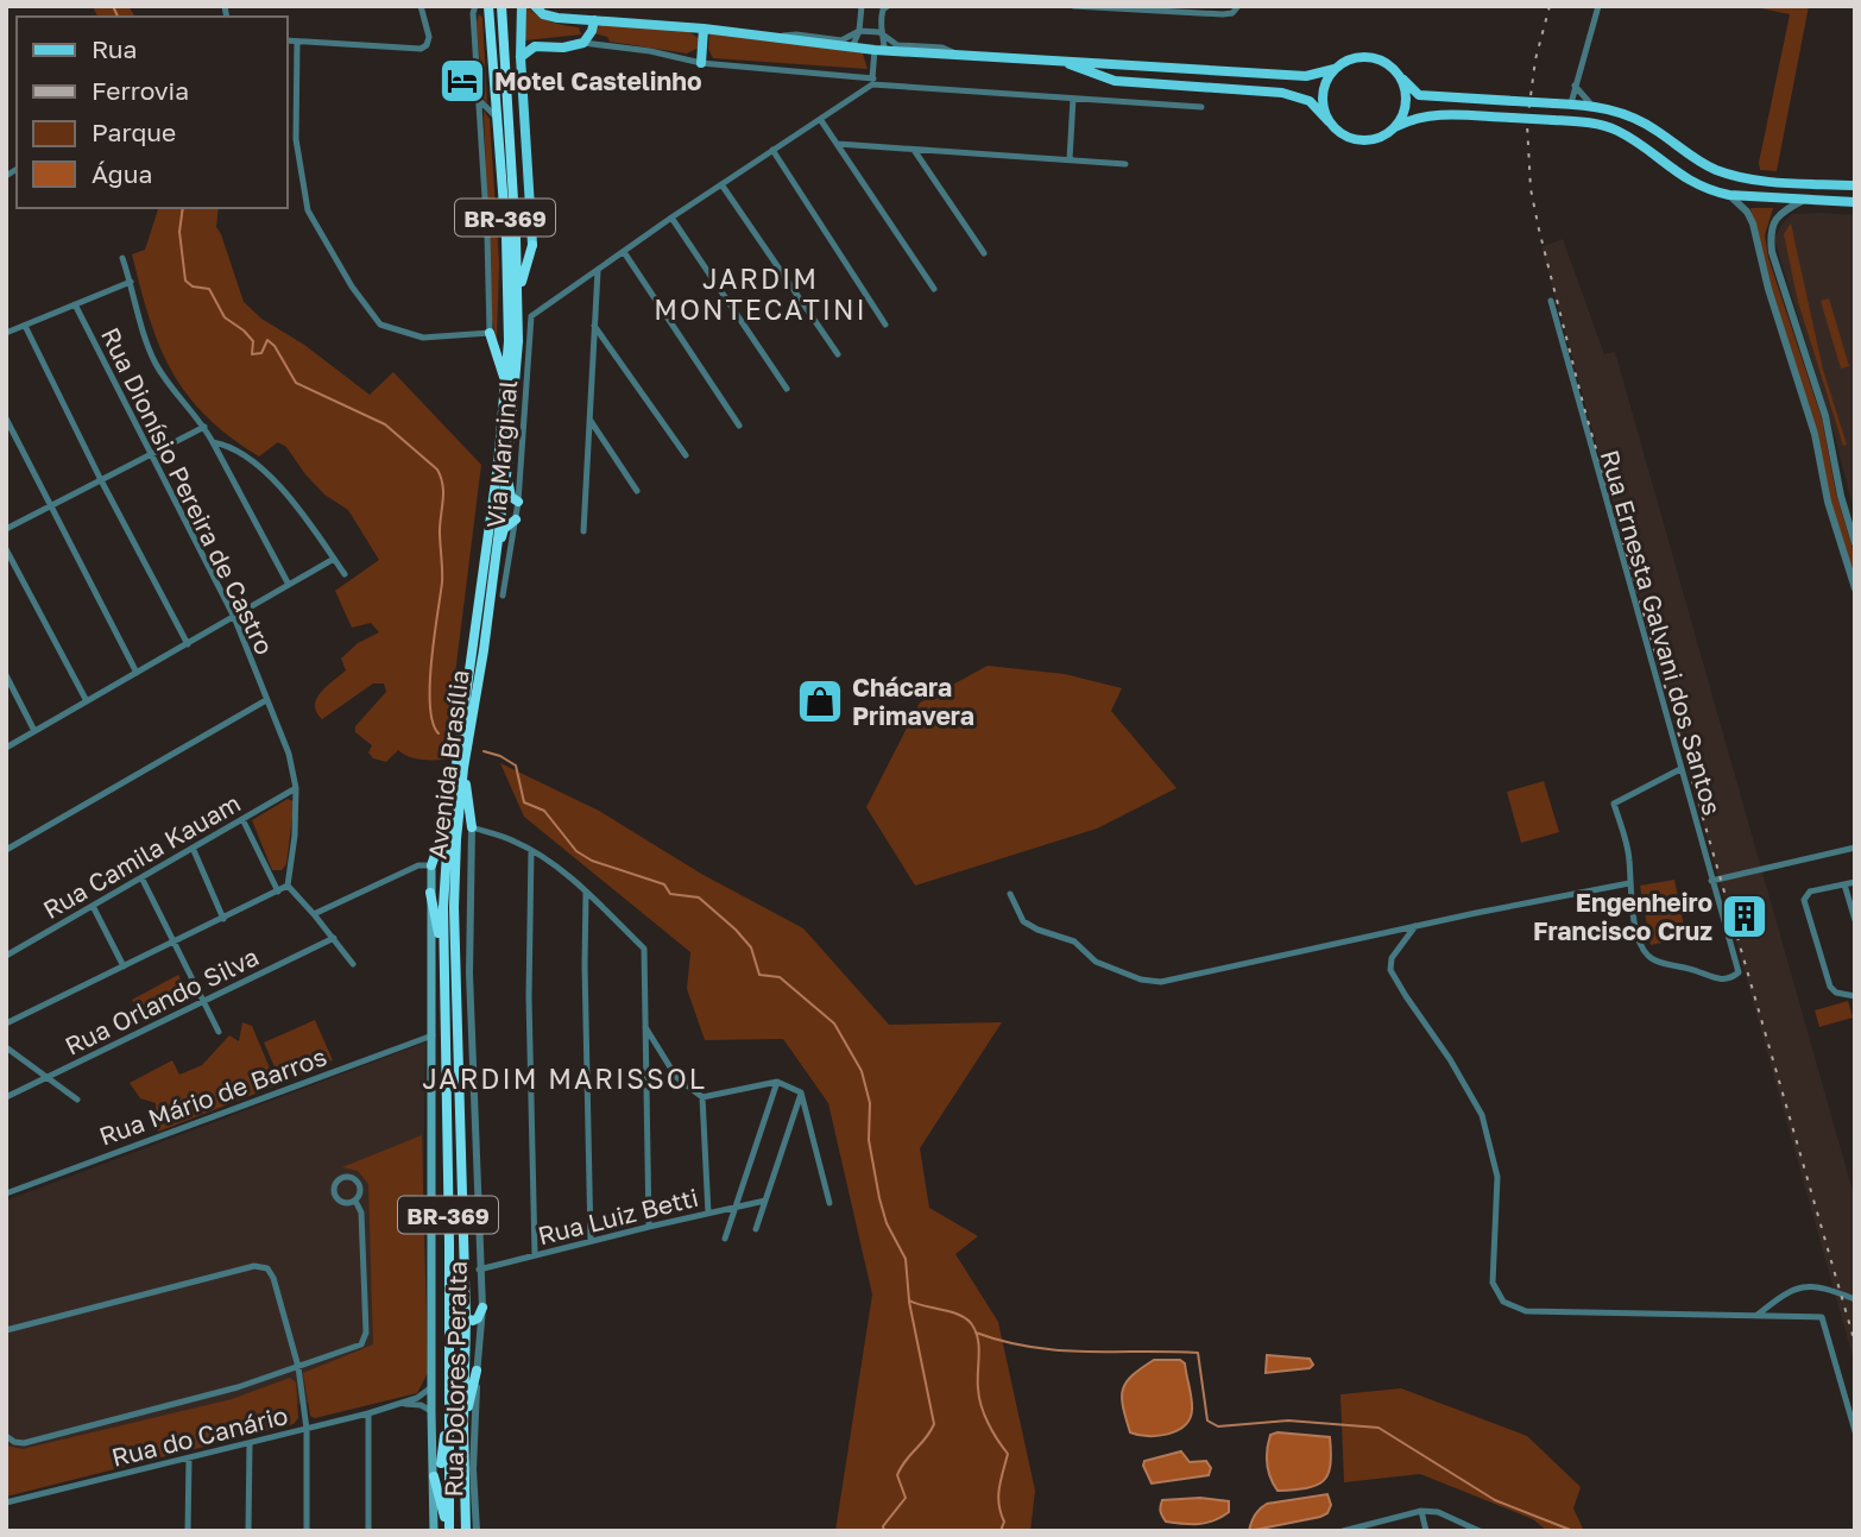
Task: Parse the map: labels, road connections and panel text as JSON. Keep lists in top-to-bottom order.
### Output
{
  "streets": {
    "highway": ["BR-369", "Avenida Brasília"],
    "street": [
      "Via Marginal",
      "Rua Dionísio Pereira de Castro",
      "Rua Ernesta Galvani dos Santos",
      "Rua Camila Kauam",
      "Rua Orlando Silva",
      "Rua Mário de Barros",
      "Rua Luiz Betti",
      "Rua Dolores Peralta",
      "Rua do Canário"
    ]
  },
  "crossings": [
    ["Rua Dionísio Pereira de Castro", "Rua Camila Kauam"],
    ["Rua Luiz Betti", "Rua Dolores Peralta"]
  ],
  "districts": ["JARDIM MONTECATINI", "JARDIM MARISSOL"],
  "places": {
    "hotel": ["Motel Castelinho"],
    "shop": ["Chácara Primavera"],
    "building": ["Engenheiro Francisco Cruz"]
  },
  "legend": [
    "Rua",
    "Ferrovia",
    "Parque",
    "Água"
  ]
}
